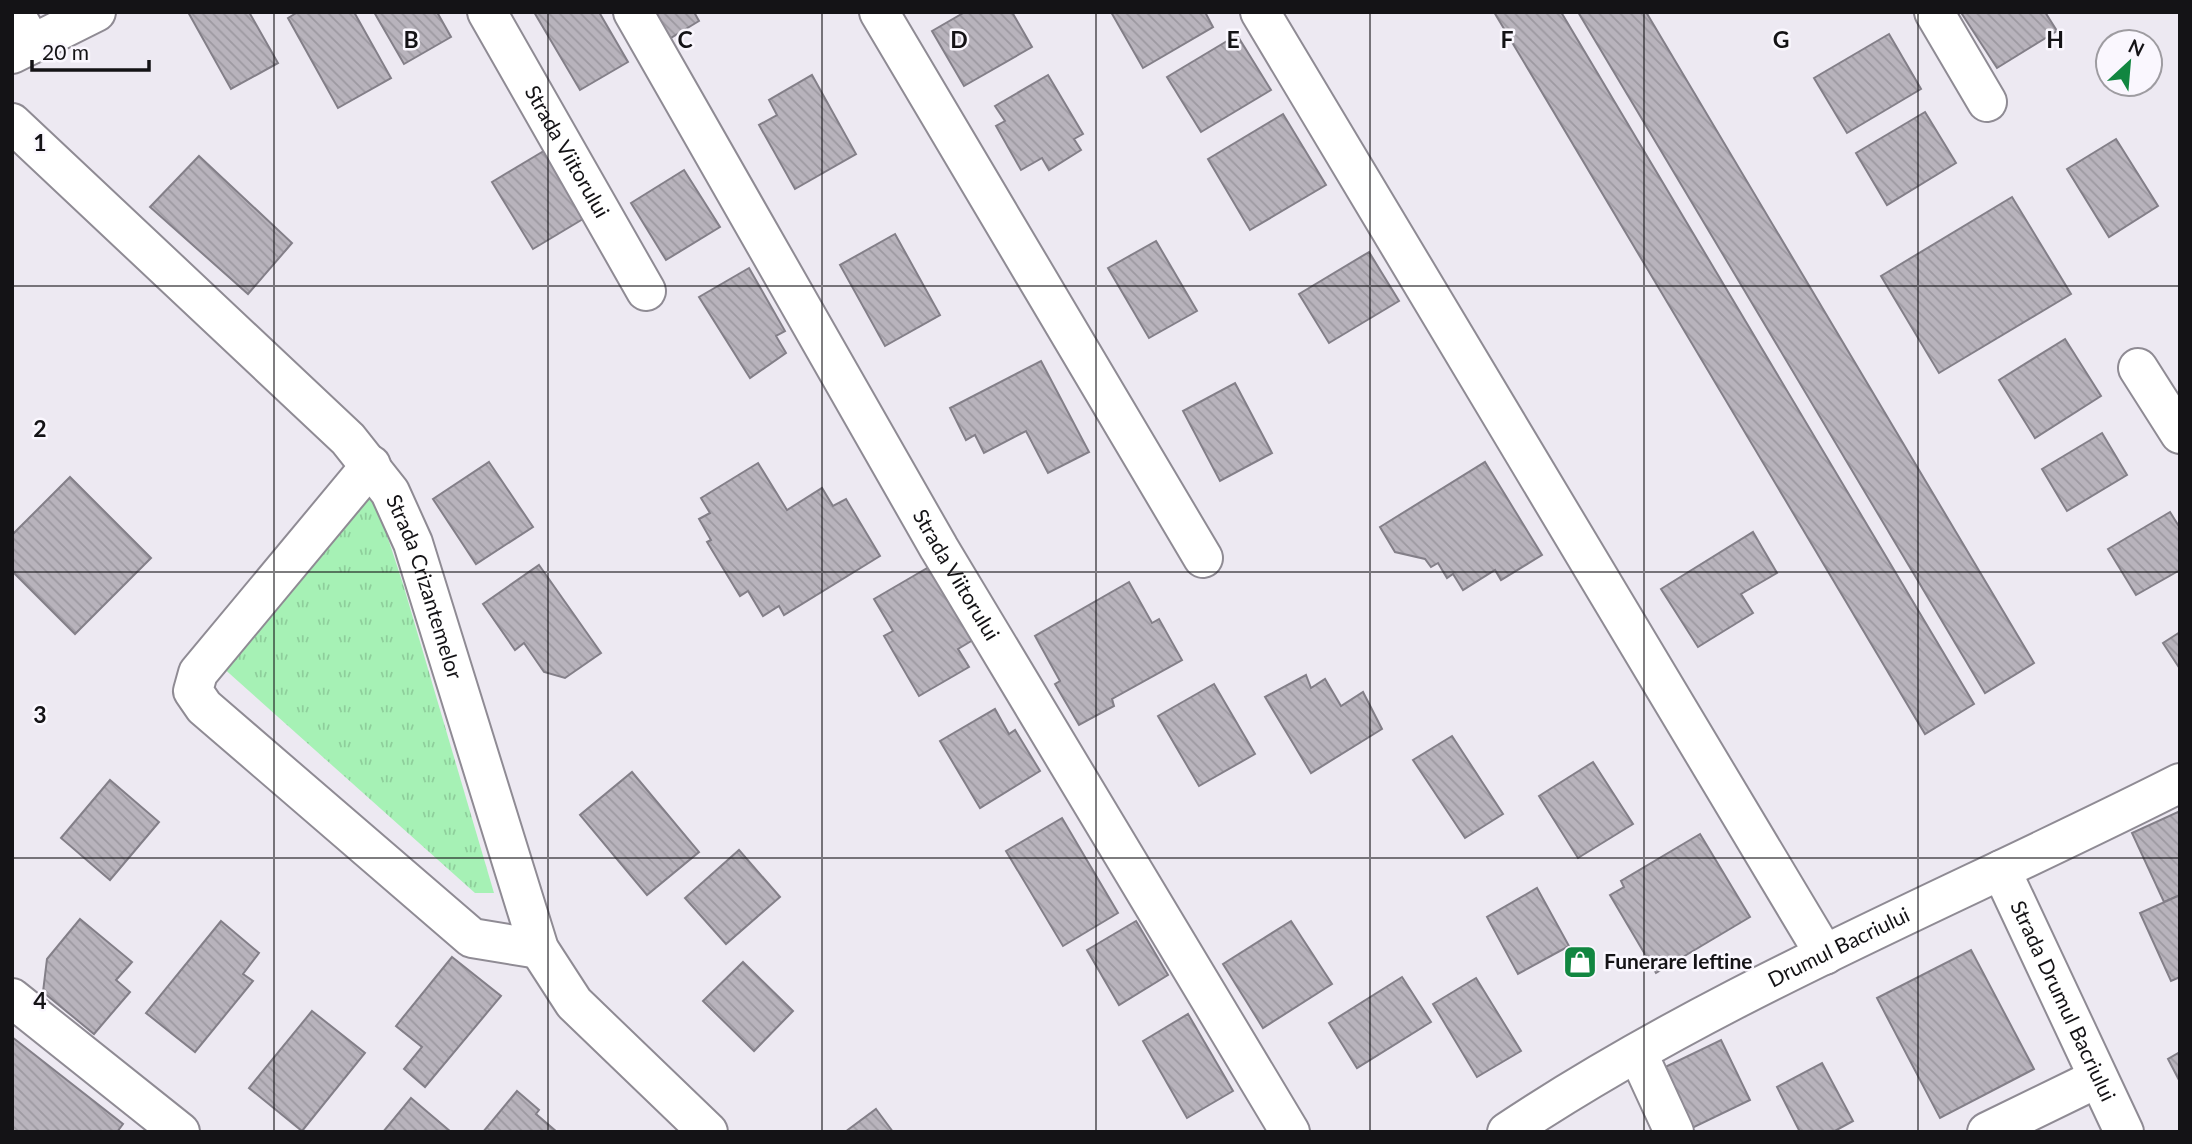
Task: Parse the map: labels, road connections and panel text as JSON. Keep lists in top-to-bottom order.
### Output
{
  "streets": {
    "street": [
      "Strada Viitorului",
      "Strada Crizantemelor",
      "Drumul Bacriului",
      "Strada Drumul Bacriului"
    ]
  },
  "crossings": [
    ["Drumul Bacriului", "Strada Drumul Bacriului"]
  ],
  "places": {
    "shop": ["Funerare Ieftine"]
  },
  "scale_bar": "20 m",
  "north": "top right",
  "grid": {
    "columns": [
      "B",
      "C",
      "D",
      "E",
      "F",
      "G",
      "H"
    ],
    "rows": [
      "1",
      "2",
      "3",
      "4"
    ]
  }
}
